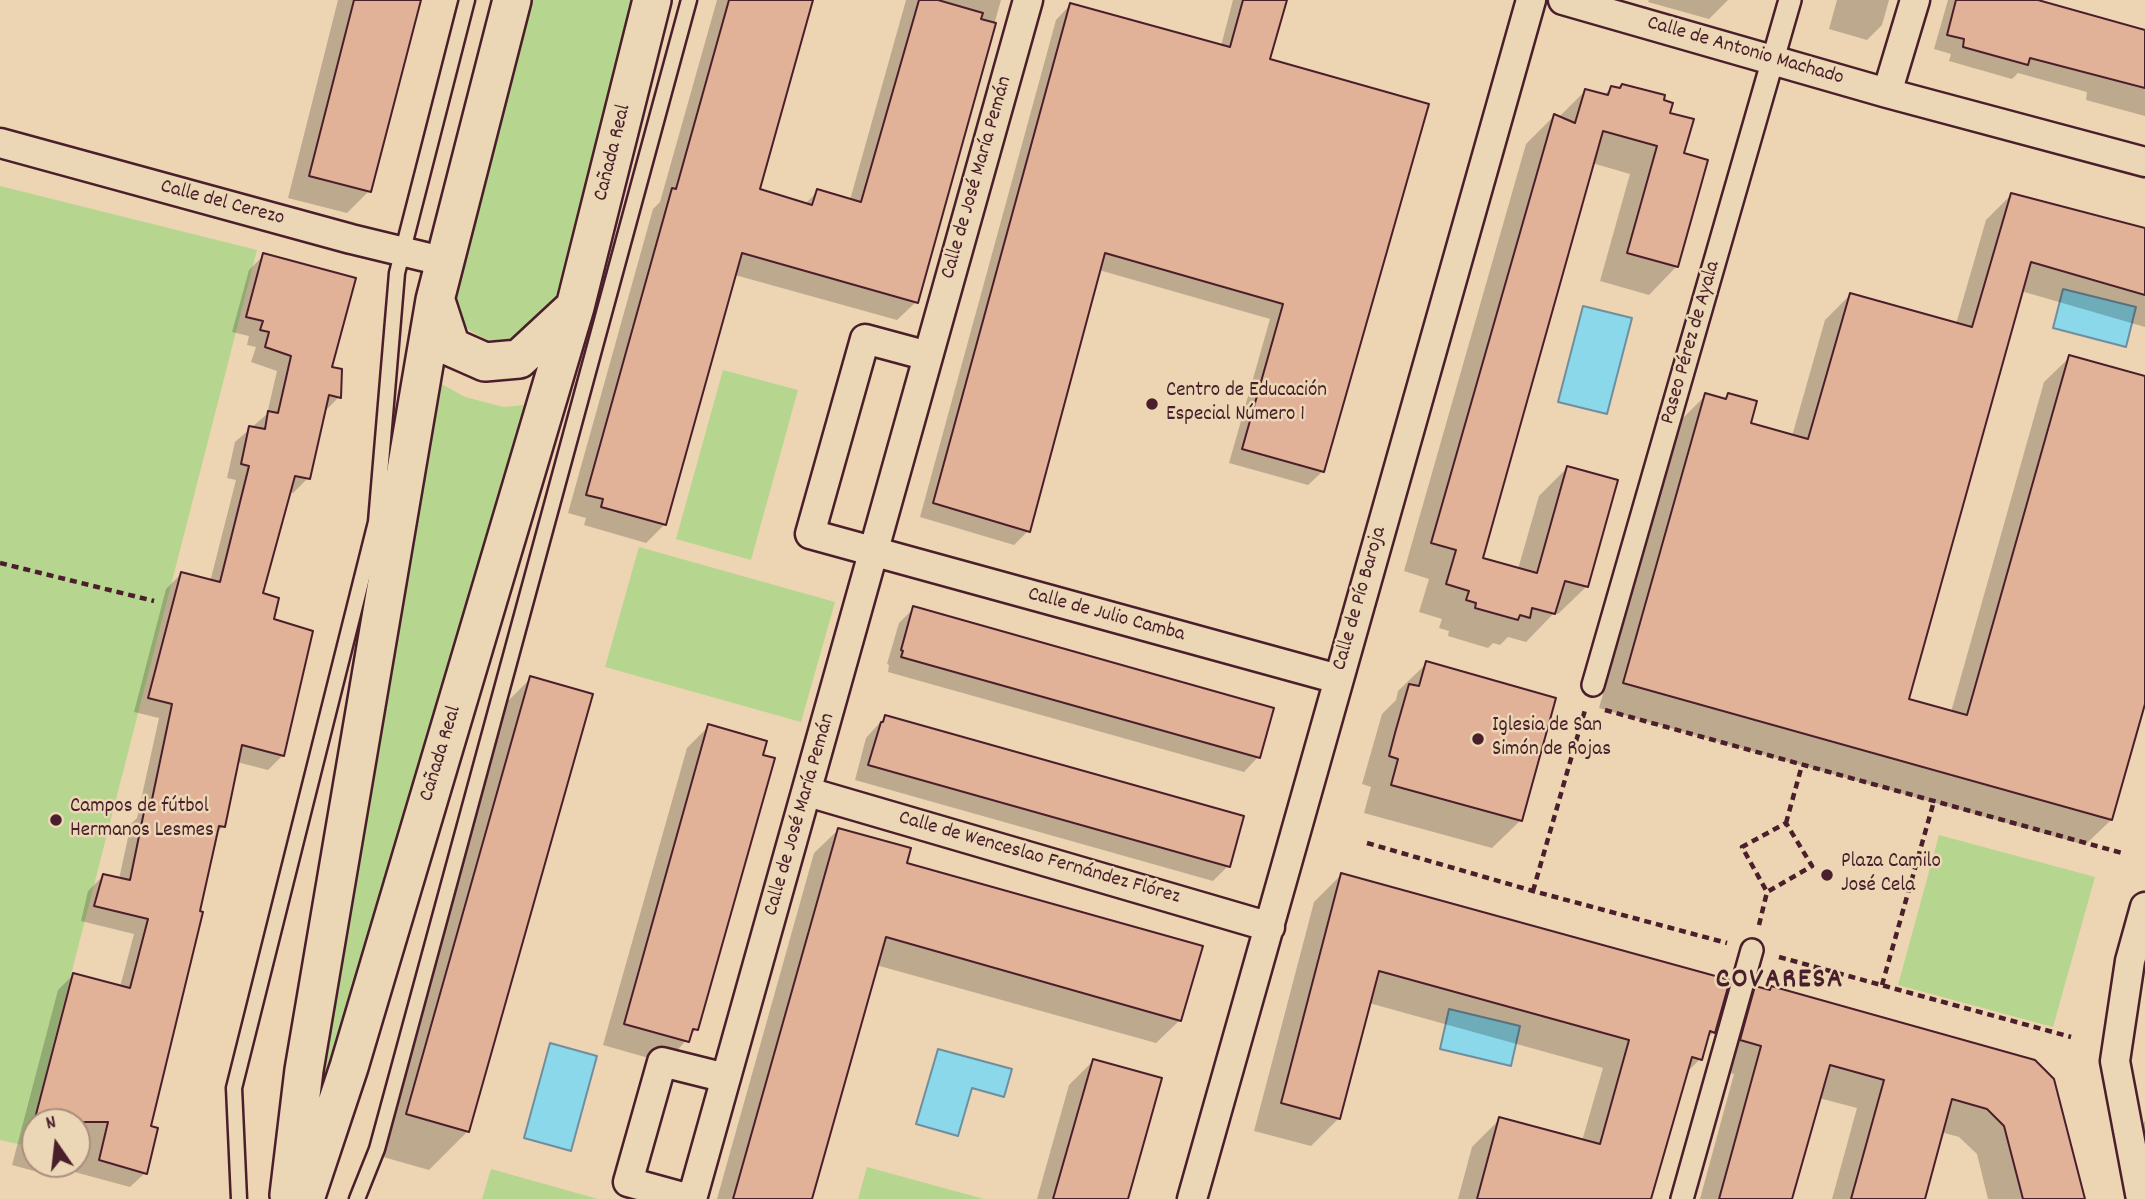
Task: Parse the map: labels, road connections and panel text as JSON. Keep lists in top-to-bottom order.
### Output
{
  "streets": {
    "street": [
      "Calle de Antonio Machado",
      "Cañada Real",
      "Calle de José María Pemán",
      "Calle del Cerezo",
      "Paseo Pérez de Ayala",
      "Calle de Pío Baroja",
      "Calle de Julio Camba",
      "Calle de Wenceslao Fernández Flórez"
    ]
  },
  "crossings": [
    ["Calle de Antonio Machado", "Paseo Pérez de Ayala"],
    ["Calle de José María Pemán", "Calle de Julio Camba"],
    ["Calle de José María Pemán", "Calle de Wenceslao Fernández Flórez"],
    ["Calle de Pío Baroja", "Calle de Julio Camba"],
    ["Calle de Pío Baroja", "Calle de Wenceslao Fernández Flórez"]
  ],
  "districts": ["COVARESA"],
  "places": [
    "Centro de Educación Especial Número 1",
    "Iglesia de San Simón de Rojas",
    "Campos de fútbol Hermanos Lesmes",
    "Plaza Camilo José Cela"
  ],
  "north": "top"
}
